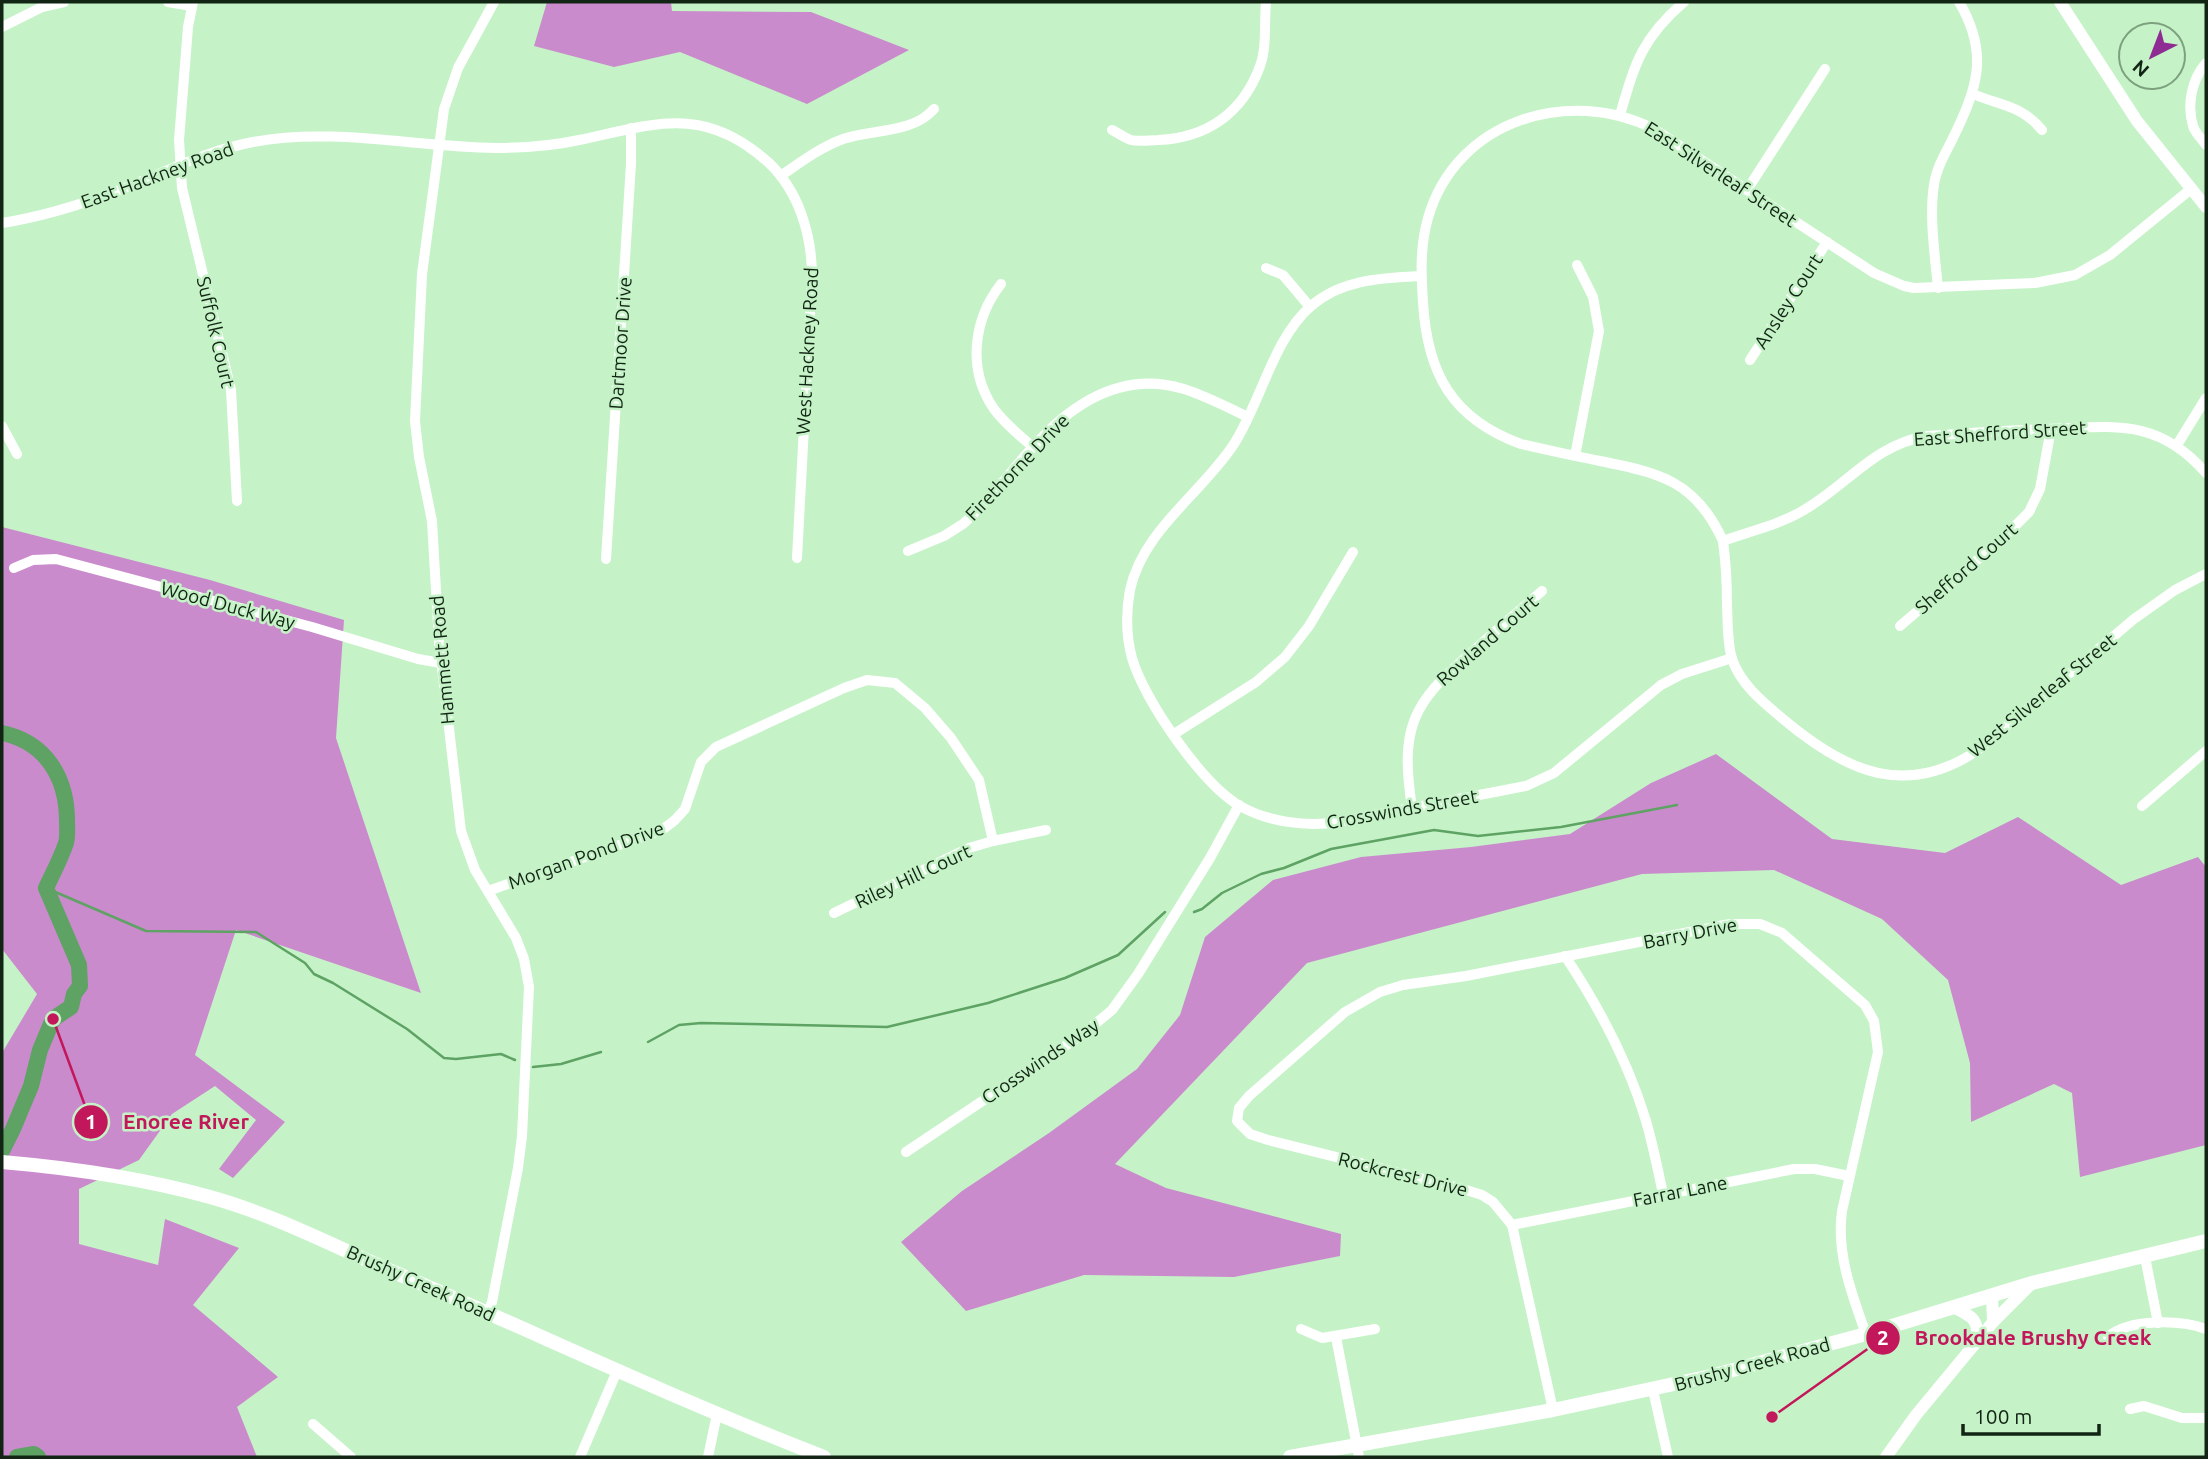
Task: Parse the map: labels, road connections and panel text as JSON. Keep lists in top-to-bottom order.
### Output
{
  "streets": {
    "main road": ["Brushy Creek Road"],
    "street": [
      "East Silverleaf Street",
      "East Hackney Road",
      "Ansley Court",
      "Suffolk Court",
      "Dartmoor Drive",
      "West Hackney Road",
      "East Shefford Street",
      "Firethorne Drive",
      "Shefford Court",
      "Wood Duck Way",
      "Rowland Court",
      "Hammett Road",
      "West Silverleaf Street",
      "Crosswinds Street",
      "Morgan Pond Drive",
      "Riley Hill Court",
      "Barry Drive",
      "Crosswinds Way",
      "Rockcrest Drive",
      "Farrar Lane"
    ]
  },
  "crossings": [
    ["East Silverleaf Street", "Ansley Court"],
    ["East Silverleaf Street", "East Shefford Street"],
    ["East Silverleaf Street", "West Silverleaf Street"],
    ["East Silverleaf Street", "Crosswinds Street"],
    ["East Hackney Road", "Suffolk Court"],
    ["East Hackney Road", "West Hackney Road"],
    ["East Hackney Road", "Hammett Road"],
    ["Dartmoor Drive", "West Hackney Road"],
    ["West Hackney Road", "Hammett Road"],
    ["East Shefford Street", "Shefford Court"],
    ["East Shefford Street", "West Silverleaf Street"],
    ["Firethorne Drive", "Crosswinds Street"],
    ["Wood Duck Way", "Hammett Road"],
    ["Rowland Court", "Crosswinds Street"],
    ["Hammett Road", "Morgan Pond Drive"],
    ["Hammett Road", "Brushy Creek Road"],
    ["West Silverleaf Street", "Crosswinds Street"],
    ["Crosswinds Street", "Crosswinds Way"],
    ["Morgan Pond Drive", "Riley Hill Court"],
    ["Barry Drive", "Rockcrest Drive"],
    ["Barry Drive", "Farrar Lane"],
    ["Barry Drive", "Brushy Creek Road"],
    ["Rockcrest Drive", "Farrar Lane"]
  ],
  "places": ["Enoree River", "Brookdale Brushy Creek"],
  "scale_bar": "100 m",
  "north": "bottom left"
}
